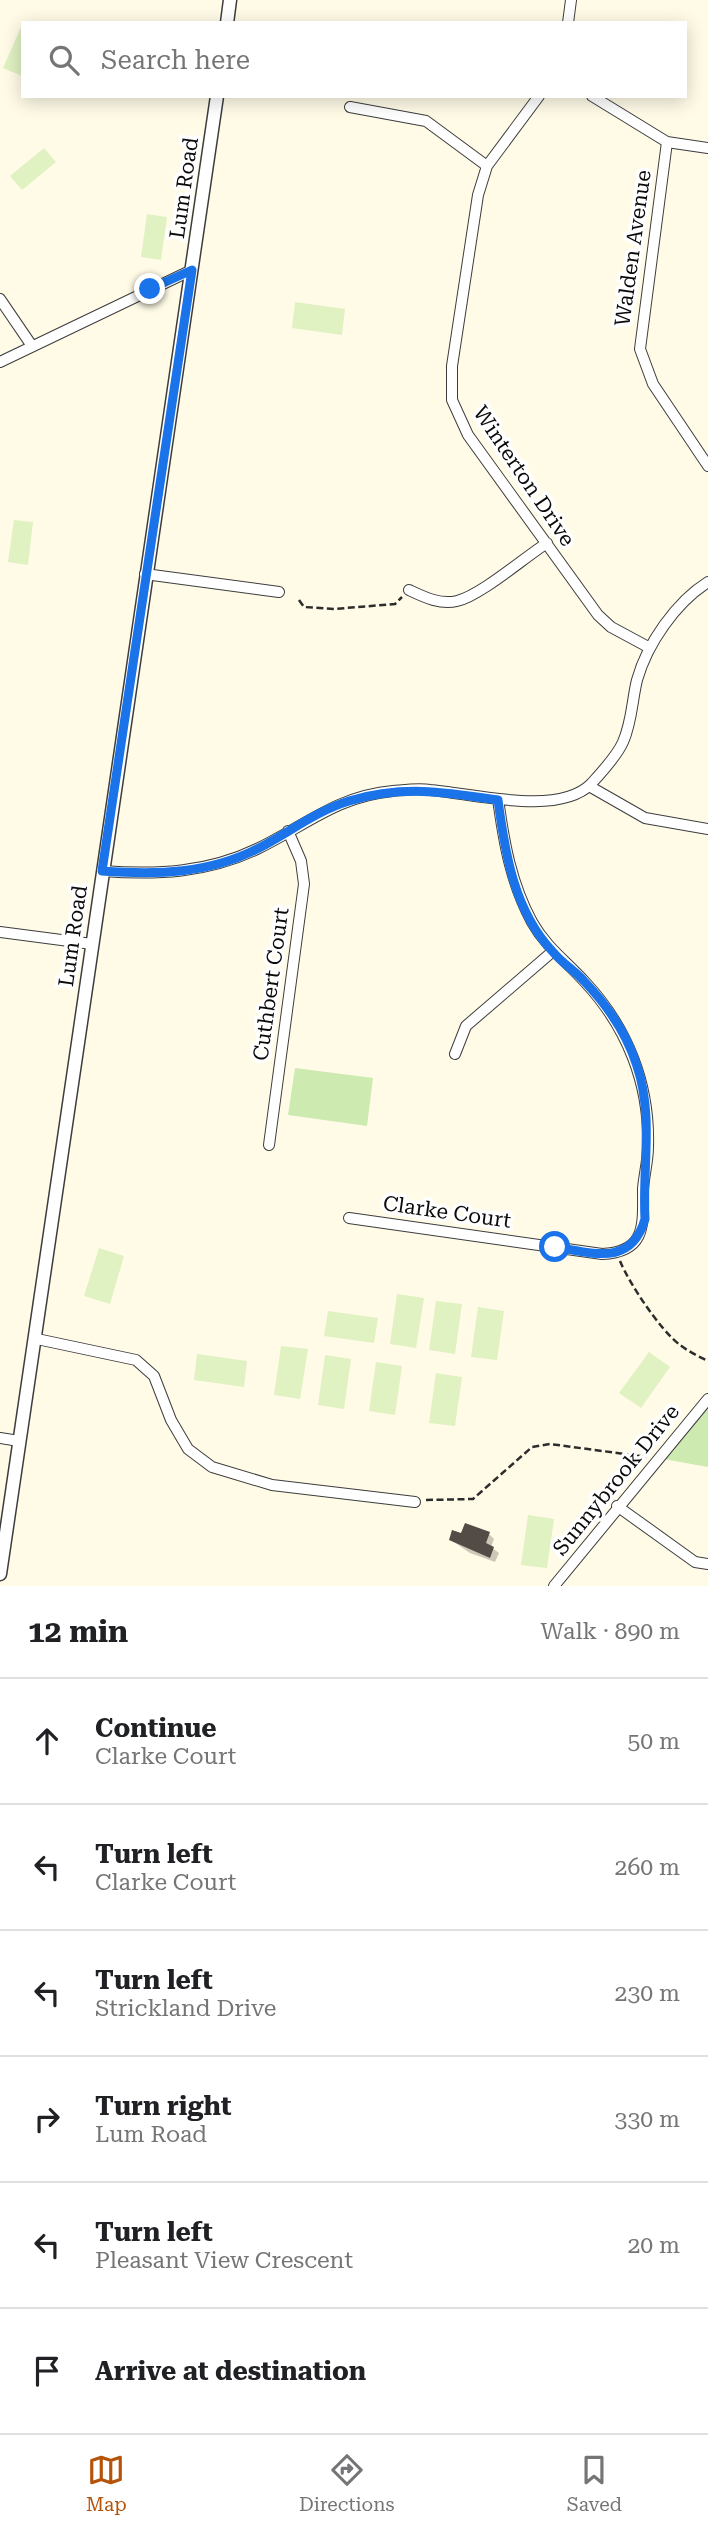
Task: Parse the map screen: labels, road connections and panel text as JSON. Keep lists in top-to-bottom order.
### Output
{
  "streets": {
    "street": [
      "Lum Road",
      "Walden Avenue",
      "Winterton Drive",
      "Cuthbert Court",
      "Clarke Court",
      "Sunnybrook Drive"
    ]
  },
  "page": {
    "search": "Search here",
    "heading": ["12 min", "Walk · 890 m"],
    "list": [
      ["Continue", "Clarke Court", "50 m"],
      ["Turn left", "Clarke Court", "260 m"],
      ["Turn left", "Strickland Drive", "230 m"],
      ["Turn right", "Lum Road", "330 m"],
      ["Turn left", "Pleasant View Crescent", "20 m"],
      "Arrive at destination"
    ],
    "nav": ["Map", "Directions", "Saved"]
  }
}
